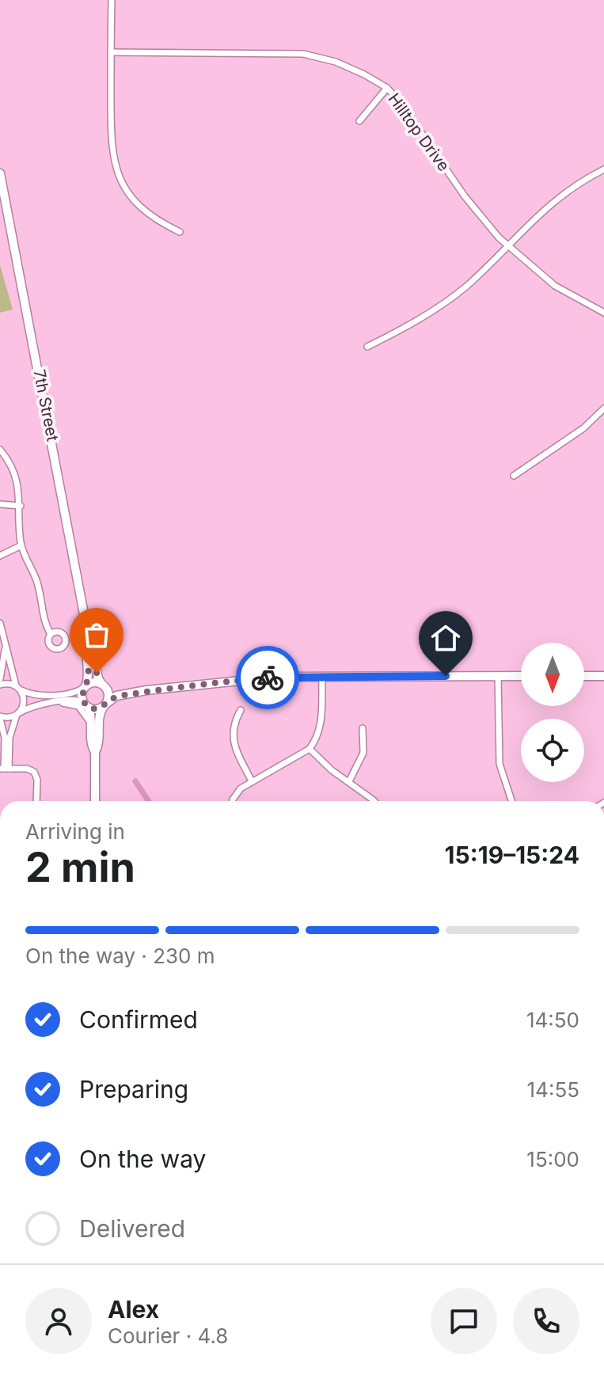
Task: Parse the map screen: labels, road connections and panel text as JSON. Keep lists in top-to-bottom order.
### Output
{
  "streets": {
    "street": ["Hilltop Drive", "7th Street"]
  },
  "north": "bottom",
  "page": {
    "heading": ["2 min", "Arriving in", "15:19–15:24"],
    "panel": ["Alex", "Courier · 4.8"],
    "bar": "On the way · 230 m",
    "list": [
      ["Confirmed", "14:50"],
      ["Preparing", "14:55"],
      ["On the way", "15:00"],
      "Delivered"
    ]
  }
}
